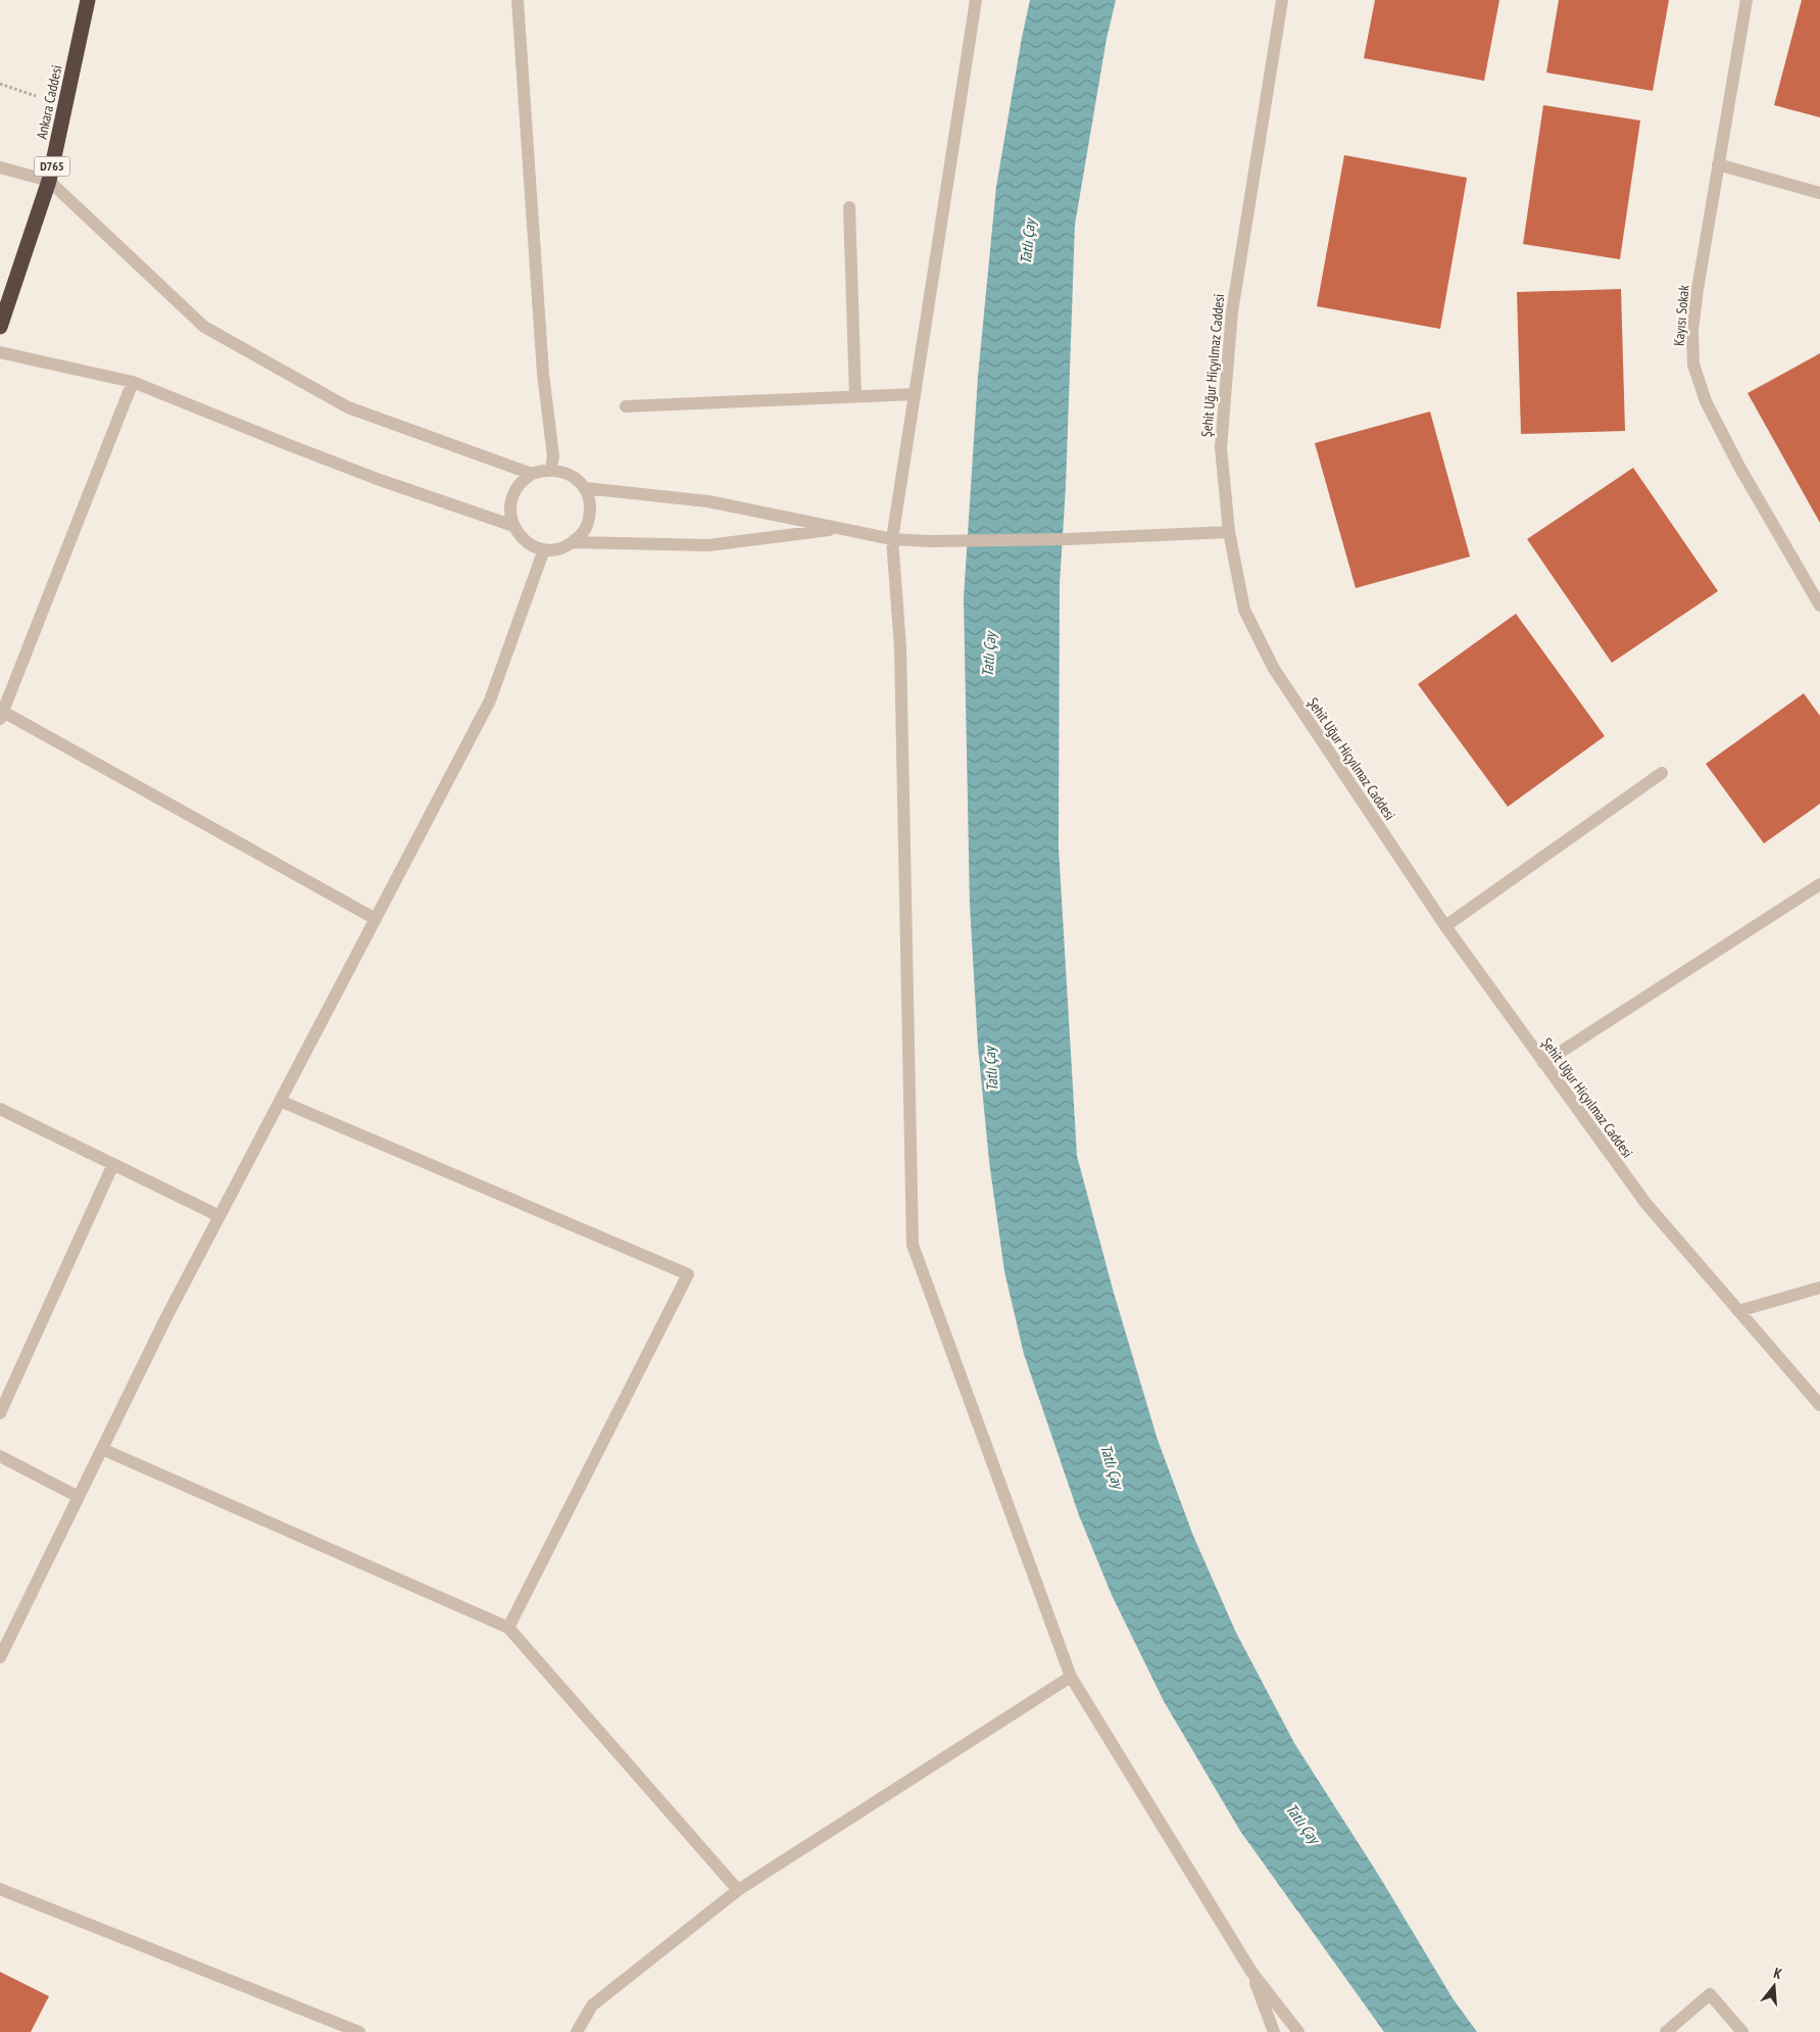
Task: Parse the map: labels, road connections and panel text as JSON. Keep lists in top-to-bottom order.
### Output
{
  "streets": {
    "highway": ["Ankara Caddesi", "D765"],
    "street": ["Kayısı Sokak", "Şehit Uğur Hiçyılmaz Caddesi"]
  },
  "water": ["Tatlı Çay"],
  "north": "top"
}
